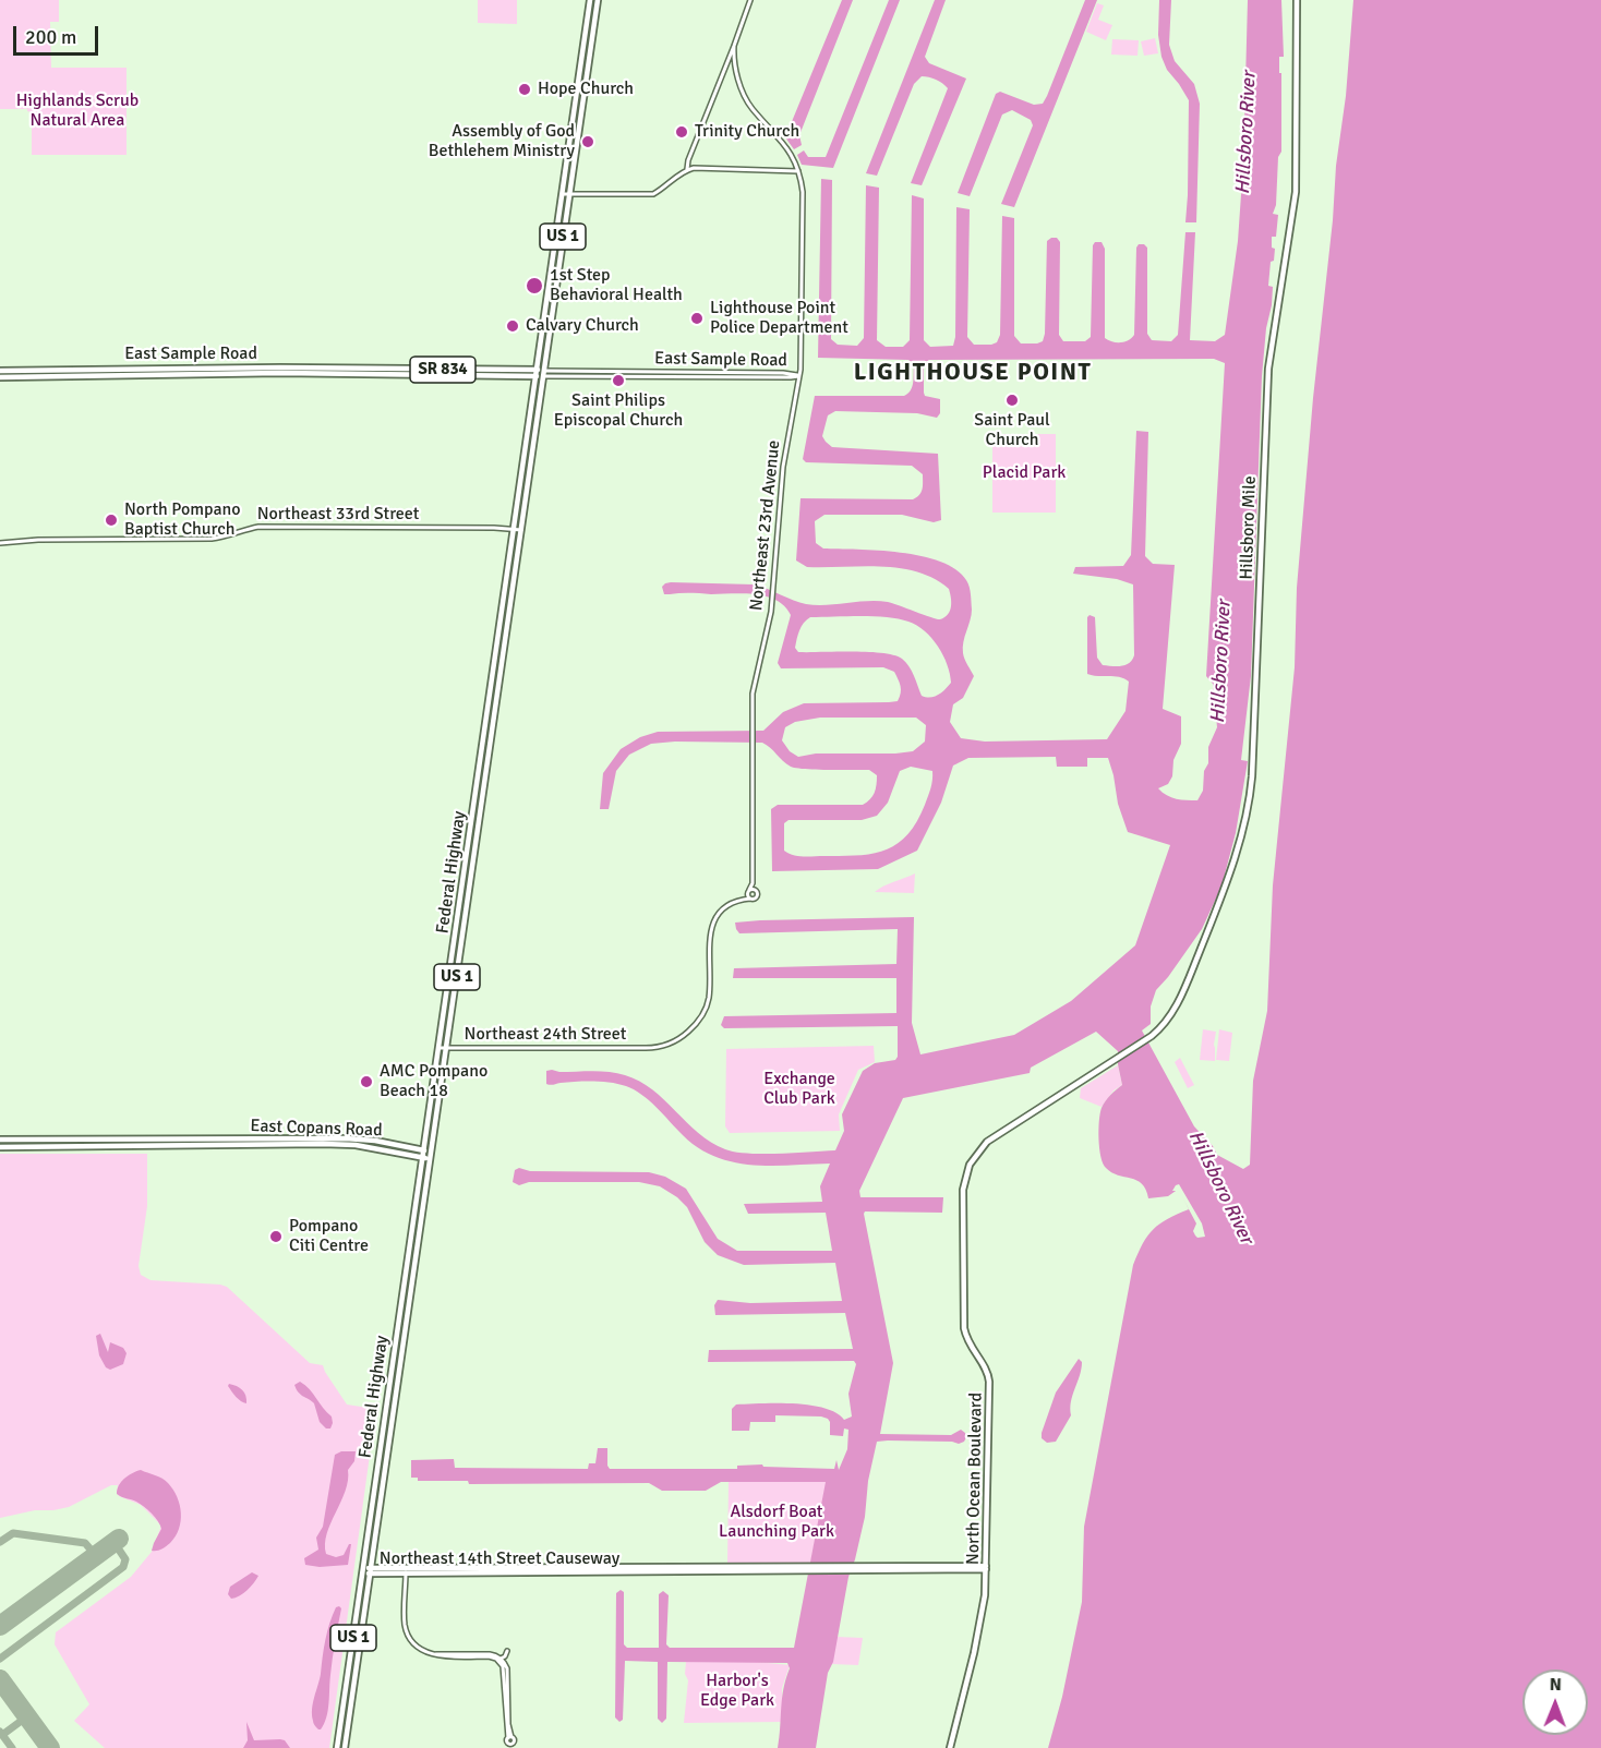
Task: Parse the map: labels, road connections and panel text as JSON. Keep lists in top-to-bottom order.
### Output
{
  "streets": {
    "main road": [
      "US 1",
      "East Sample Road",
      "SR 834",
      "Hillsboro Mile",
      "Federal Highway",
      "East Copans Road",
      "North Ocean Boulevard",
      "Northeast 14th Street Causeway"
    ],
    "street": ["Northeast 33rd Street", "Northeast 23rd Avenue", "Northeast 24th Street"]
  },
  "crossings": [
    ["East Sample Road", "Northeast 23rd Avenue"],
    ["East Sample Road", "Federal Highway"],
    ["Northeast 33rd Street", "Federal Highway"],
    ["Northeast 23rd Avenue", "Northeast 24th Street"],
    ["Hillsboro Mile", "North Ocean Boulevard"],
    ["Federal Highway", "Northeast 24th Street"],
    ["Federal Highway", "East Copans Road"],
    ["Federal Highway", "Northeast 14th Street Causeway"],
    ["North Ocean Boulevard", "Northeast 14th Street Causeway"]
  ],
  "districts": ["LIGHTHOUSE POINT"],
  "water": ["Hillsboro River"],
  "parks": [
    "Highlands Scrub Natural Area",
    "Placid Park",
    "Exchange Club Park",
    "Alsdorf Boat Launching Park",
    "Harbor's Edge Park"
  ],
  "places": [
    "Hope Church",
    "Trinity Church",
    "Assembly of God Bethlehem Ministry",
    "1st Step Behavioral Health",
    "Lighthouse Point Police Department",
    "Calvary Church",
    "Saint Philips Episcopal Church",
    "Saint Paul Church",
    "North Pompano Baptist Church",
    "AMC Pompano Beach 18",
    "Pompano Citi Centre"
  ],
  "scale_bar": "200 m",
  "north": "top"
}
